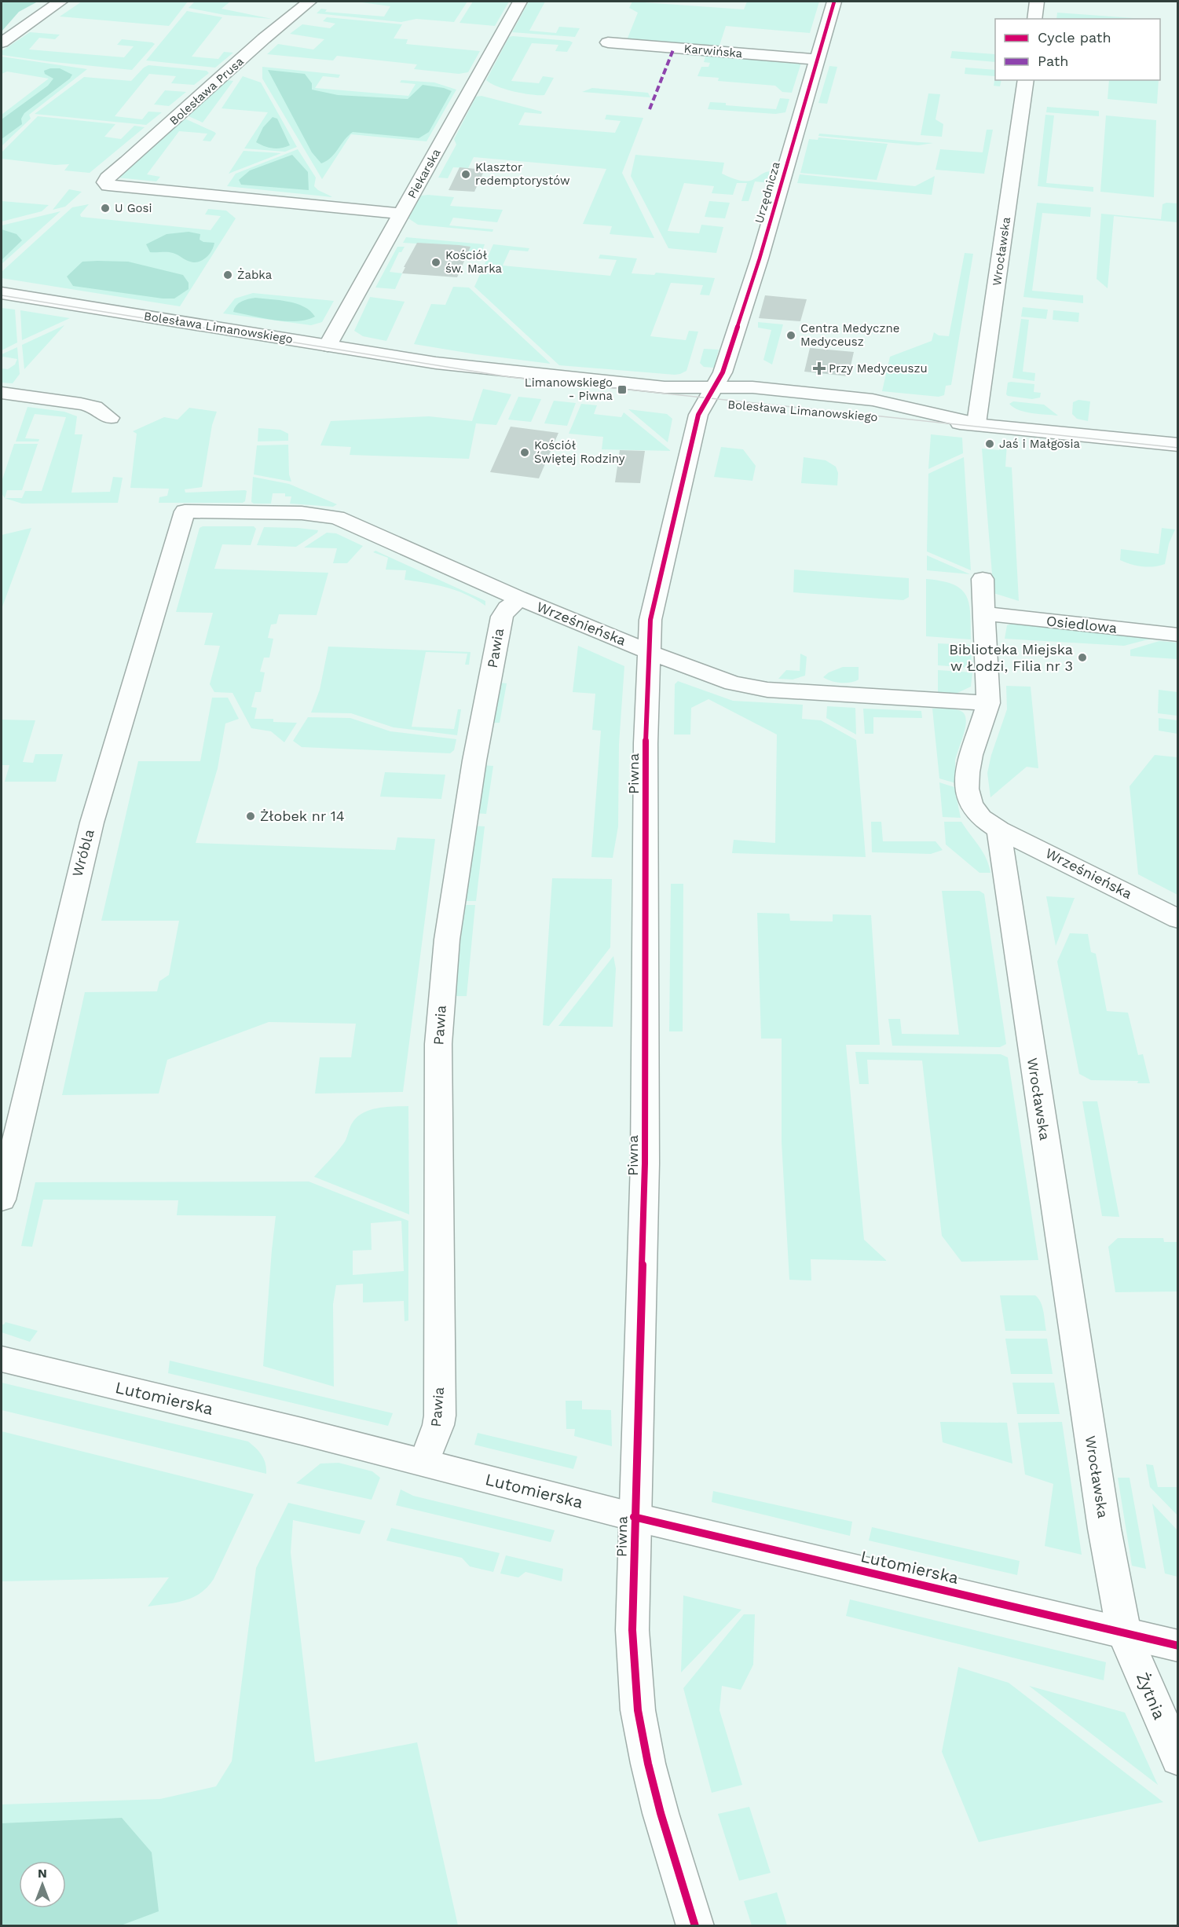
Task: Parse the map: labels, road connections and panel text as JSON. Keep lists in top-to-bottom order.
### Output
{
  "streets": {
    "street": [
      "Karwińska",
      "Bolesława Prusa",
      "Piekarska",
      "Urzędnicza",
      "Wrocławska",
      "Bolesława Limanowskiego",
      "Wrześnieńska",
      "Osiedlowa",
      "Pawia",
      "Piwna",
      "Wróbla",
      "Lutomierska",
      "Żytnia"
    ]
  },
  "crossings": [
    ["Karwińska", "Urzędnicza"],
    ["Bolesława Prusa", "Piekarska"],
    ["Piekarska", "Bolesława Limanowskiego"],
    ["Urzędnicza", "Bolesława Limanowskiego"],
    ["Urzędnicza", "Piwna"],
    ["Wrocławska", "Bolesława Limanowskiego"],
    ["Wrocławska", "Wrześnieńska"],
    ["Wrocławska", "Lutomierska"],
    ["Wrocławska", "Żytnia"],
    ["Bolesława Limanowskiego", "Piwna"],
    ["Wrześnieńska", "Pawia"],
    ["Wrześnieńska", "Piwna"],
    ["Wrześnieńska", "Wróbla"],
    ["Pawia", "Lutomierska"],
    ["Piwna", "Lutomierska"],
    ["Lutomierska", "Żytnia"]
  ],
  "places": {
    "other": [
      "Klasztor redemptorystów",
      "U Gosi",
      "Kościół św. Marka",
      "Żabka",
      "Centra Medyczne Medyceusz",
      "Jaś i Małgosia",
      "Kościół Świętej Rodziny",
      "Biblioteka Miejska w Łodzi, Filia nr 3",
      "Żłobek nr 14"
    ],
    "health": ["Przy Medyceuszu"],
    "transit": ["Limanowskiego - Piwna"]
  },
  "legend": ["Cycle path", "Path"],
  "north": "top"
}
